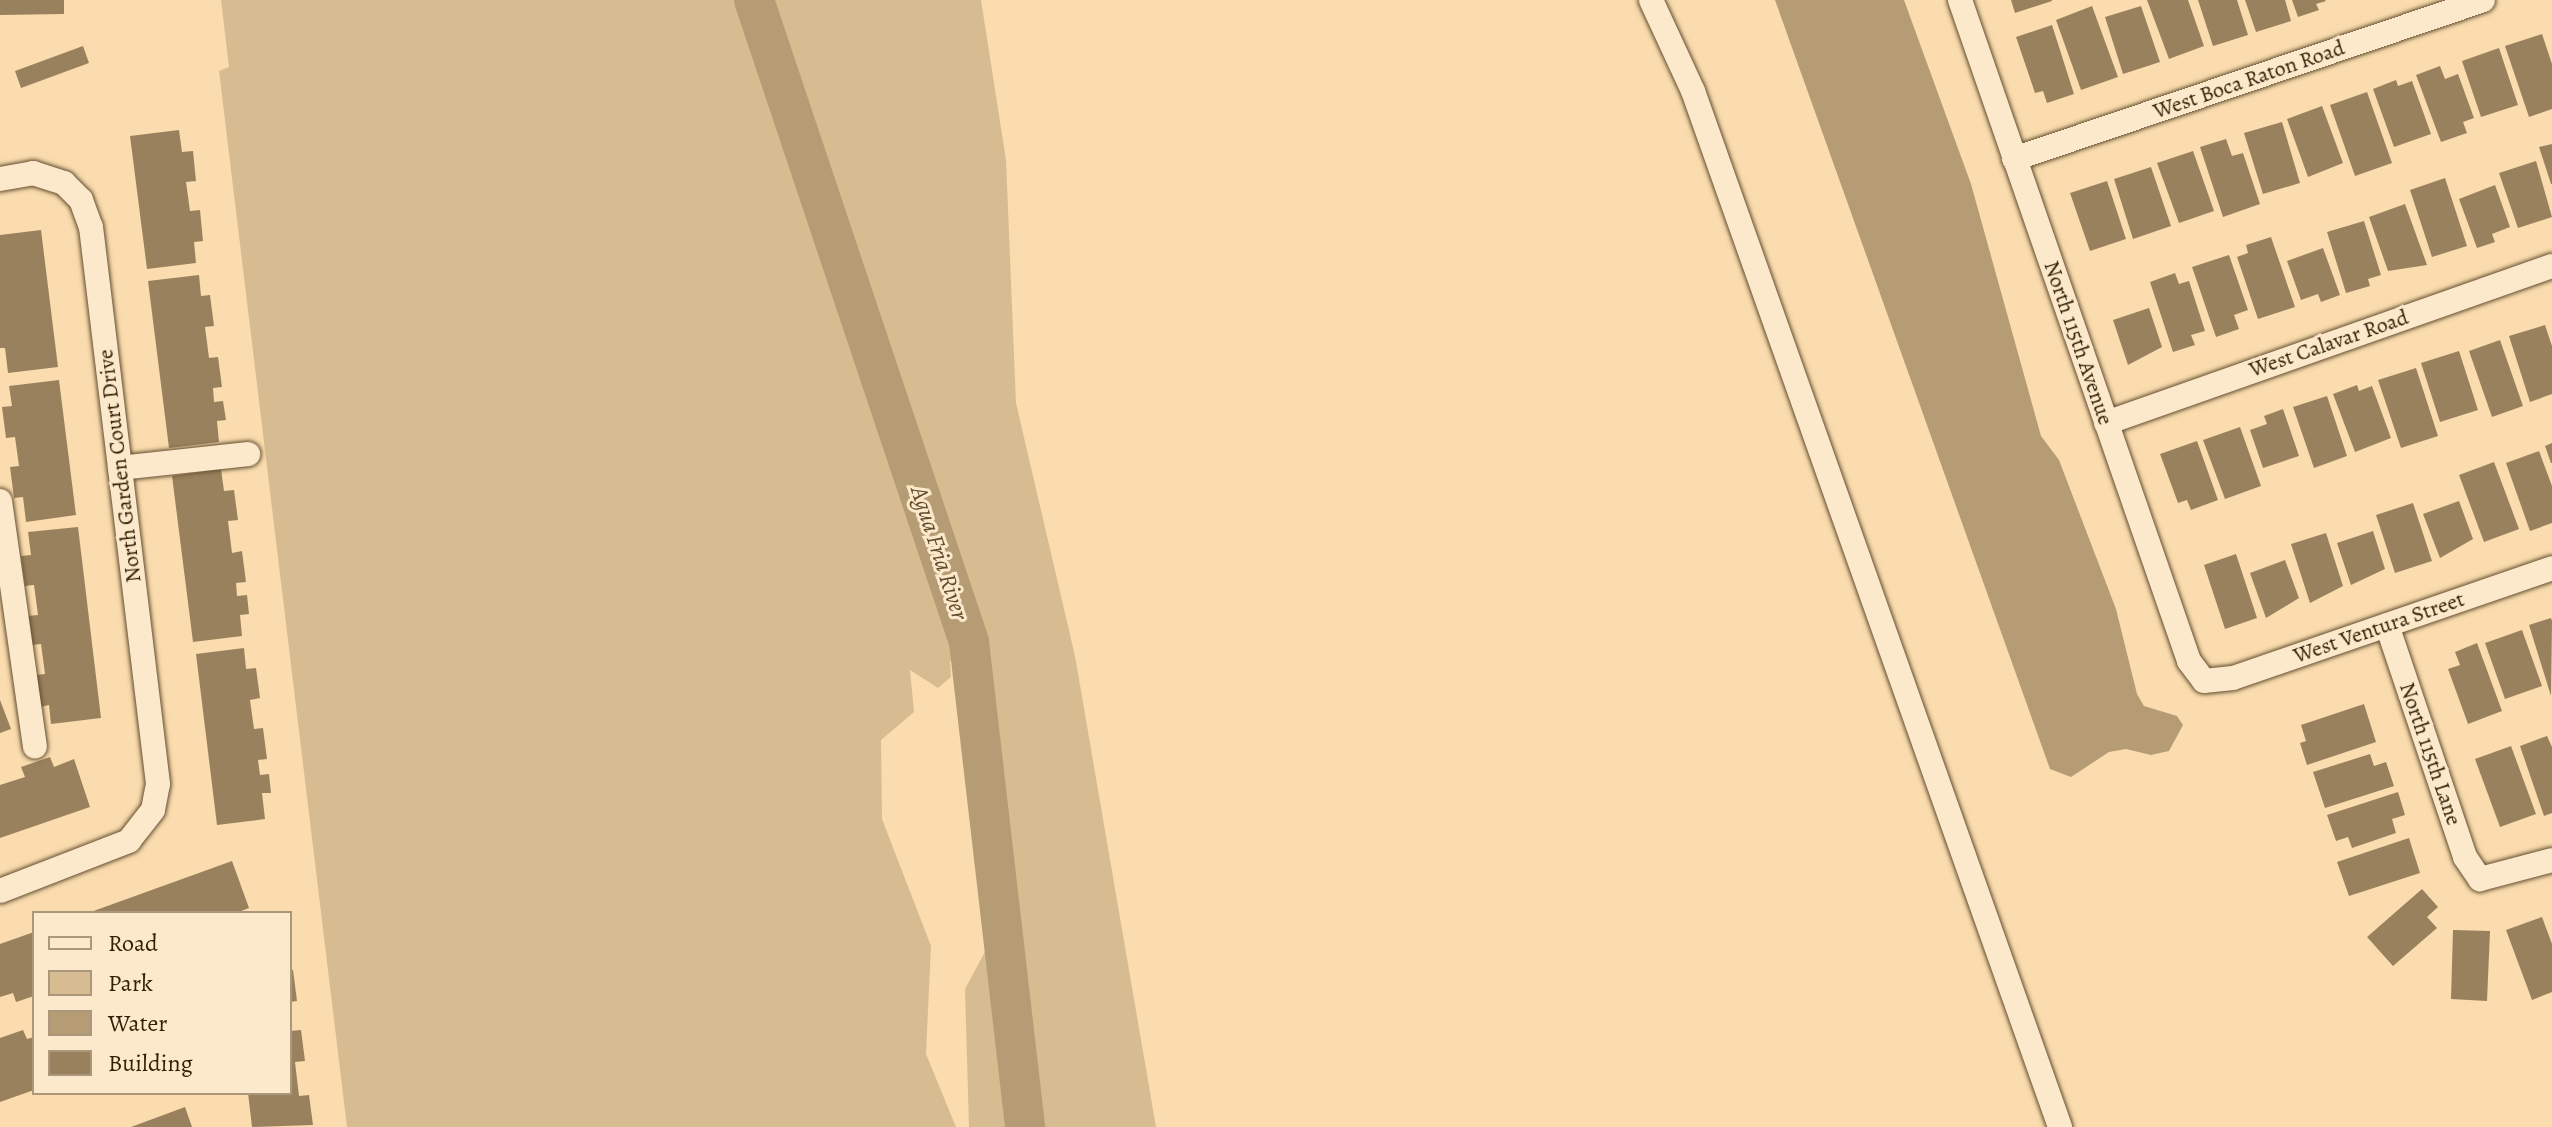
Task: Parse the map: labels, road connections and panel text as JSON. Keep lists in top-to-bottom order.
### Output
{
  "streets": {
    "street": [
      "West Boca Raton Road",
      "North 115th Avenue",
      "West Calavar Road",
      "North Garden Court Drive",
      "West Ventura Street",
      "North 115th Lane"
    ]
  },
  "crossings": [
    ["West Boca Raton Road", "North 115th Avenue"],
    ["North 115th Avenue", "West Calavar Road"],
    ["North 115th Avenue", "West Ventura Street"],
    ["West Ventura Street", "North 115th Lane"]
  ],
  "water": ["Agua Fria River"],
  "legend": [
    "Road",
    "Park",
    "Water",
    "Building"
  ]
}
